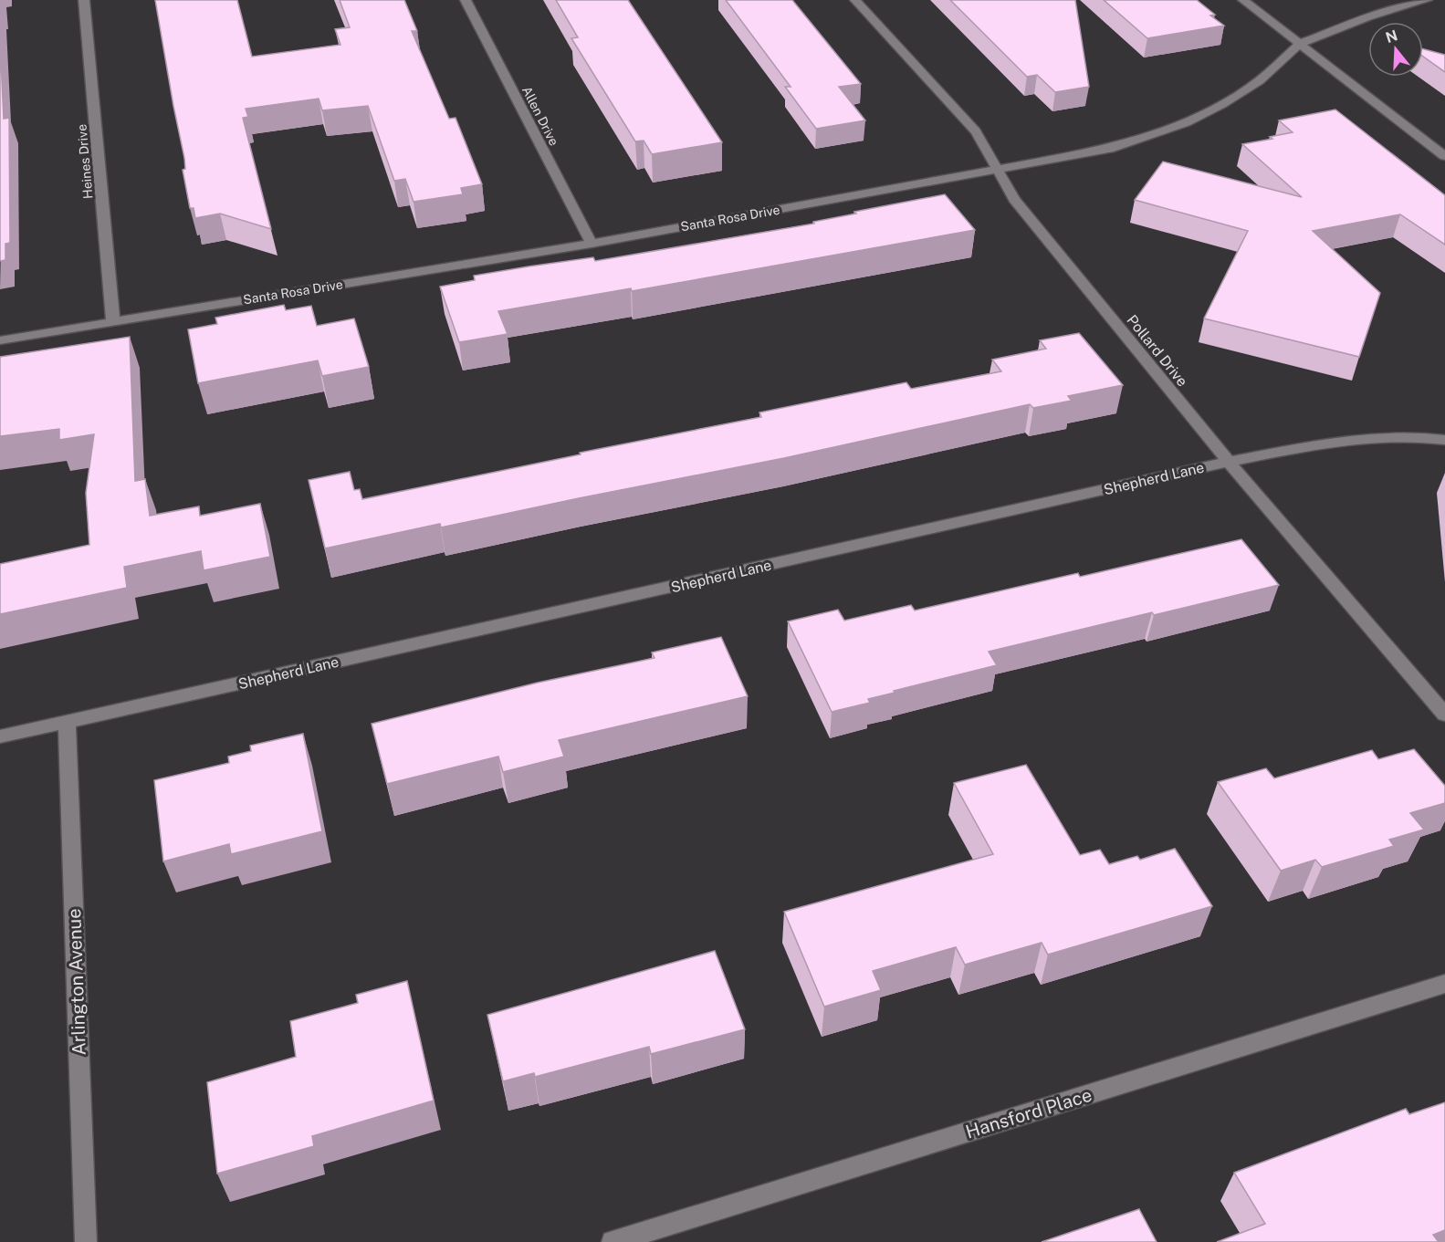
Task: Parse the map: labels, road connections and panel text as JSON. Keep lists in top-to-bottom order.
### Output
{
  "streets": {
    "street": [
      "Allen Drive",
      "Heines Drive",
      "Santa Rosa Drive",
      "Pollard Drive",
      "Shepherd Lane",
      "Arlington Avenue",
      "Hansford Place"
    ]
  },
  "crossings": [
    ["Allen Drive", "Santa Rosa Drive"],
    ["Heines Drive", "Santa Rosa Drive"],
    ["Santa Rosa Drive", "Pollard Drive"],
    ["Pollard Drive", "Shepherd Lane"],
    ["Shepherd Lane", "Arlington Avenue"]
  ],
  "north": "top"
}
